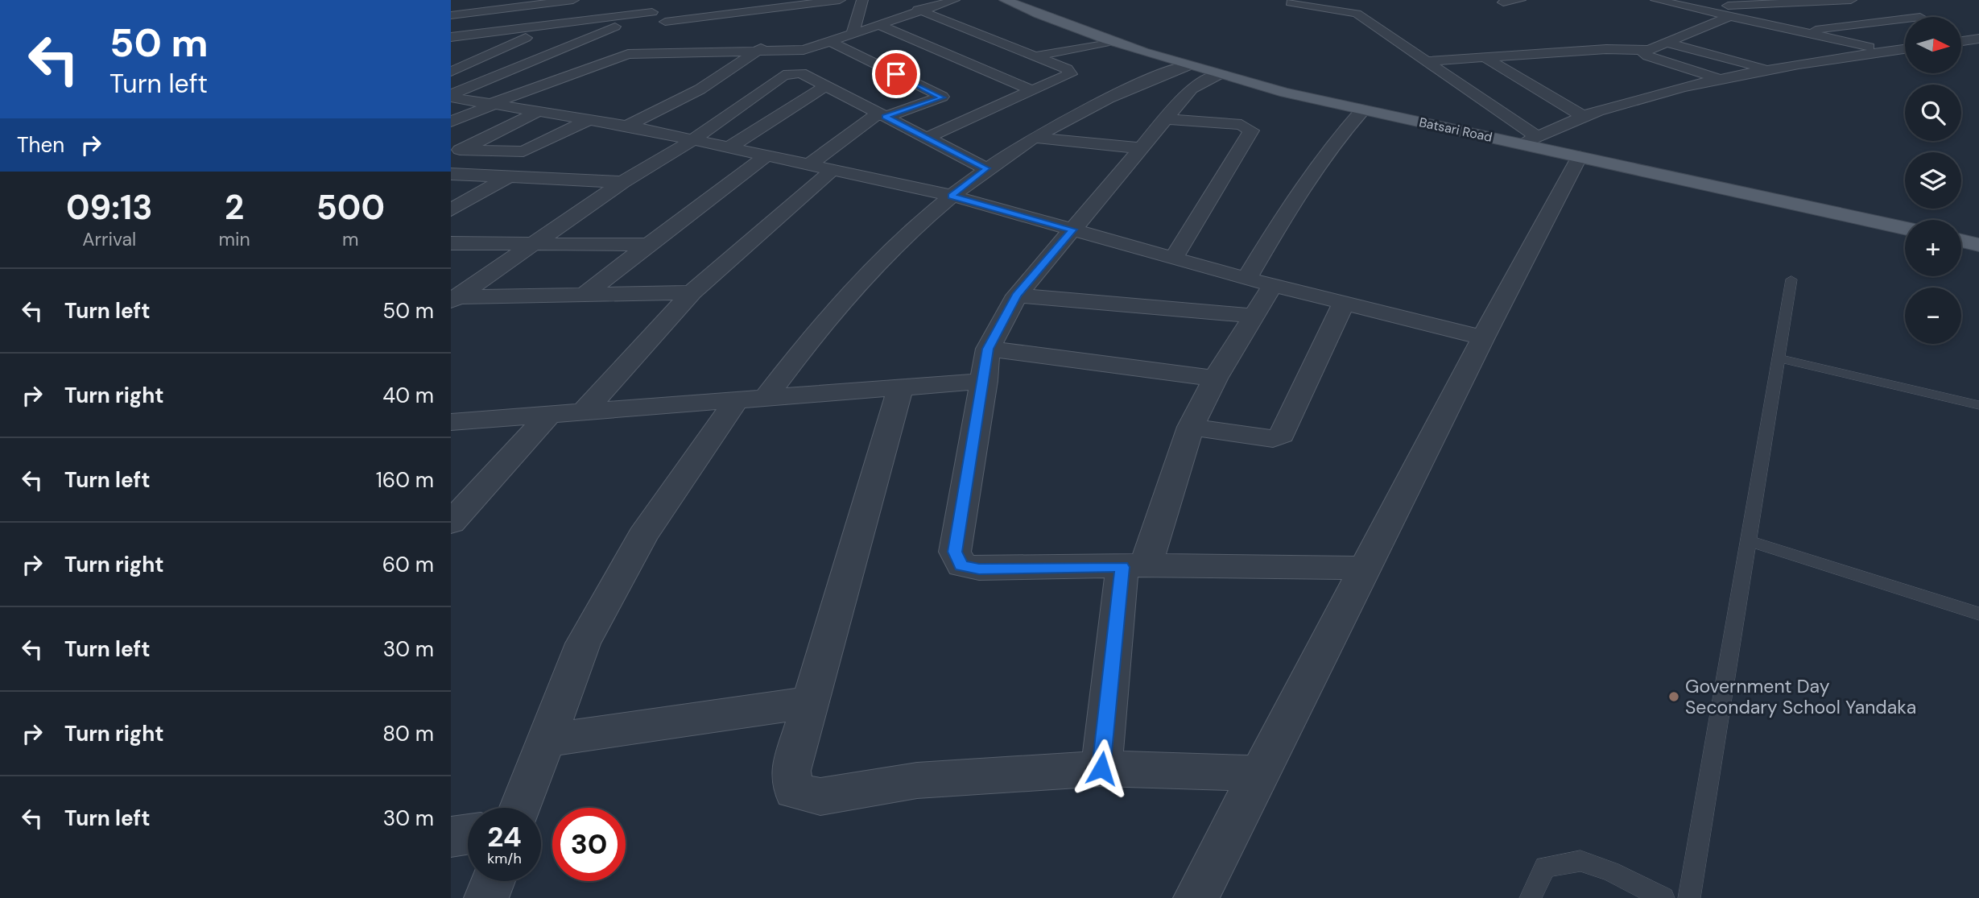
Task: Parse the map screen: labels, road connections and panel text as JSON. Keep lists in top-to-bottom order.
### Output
{
  "streets": {
    "main road": ["Batsari Road"]
  },
  "places": ["Government Day Secondary School Yandaka"],
  "north": "right",
  "page": {
    "turn": ["50 m", "Turn left"],
    "map_buttons": ["+", "−"],
    "then": "Then",
    "eta": [
      "09:13",
      "Arrival",
      "2",
      "min",
      "500",
      "m"
    ],
    "list": [
      {
        "name": "Turn left",
        "value": "50 m"
      },
      {
        "name": "Turn right",
        "value": "40 m"
      },
      {
        "name": "Turn left",
        "value": "160 m"
      },
      {
        "name": "Turn right",
        "value": "60 m"
      },
      {
        "name": "Turn left",
        "value": "30 m"
      },
      {
        "name": "Turn right",
        "value": "80 m"
      },
      {
        "name": "Turn left",
        "value": "30 m"
      }
    ],
    "speed": "24 km/h",
    "limit": "30"
  }
}
